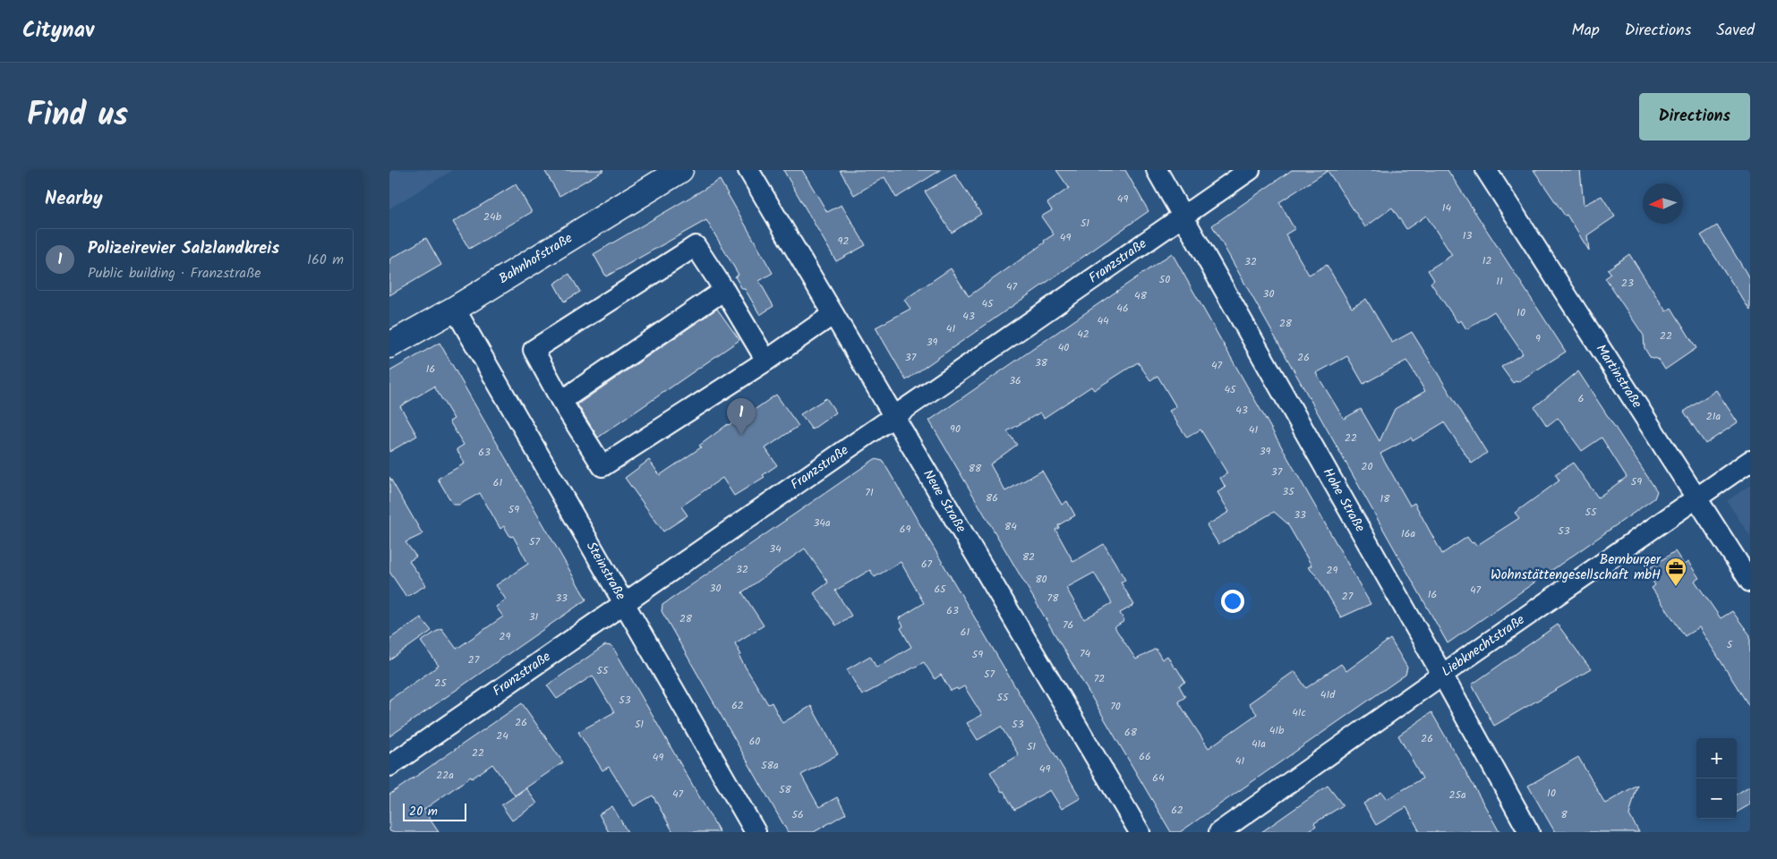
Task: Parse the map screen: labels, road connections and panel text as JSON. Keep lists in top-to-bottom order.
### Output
{
  "streets": {
    "main road": ["Bahnhofstraße"],
    "street": [
      "Franzstraße",
      "Martinstraße",
      "Hohe Straße",
      "Neue Straße",
      "Steinstraße",
      "Liebknechtstraße"
    ]
  },
  "crossings": [
    ["Bahnhofstraße", "Steinstraße"],
    ["Franzstraße", "Hohe Straße"],
    ["Franzstraße", "Neue Straße"],
    ["Franzstraße", "Steinstraße"],
    ["Martinstraße", "Liebknechtstraße"],
    ["Hohe Straße", "Liebknechtstraße"]
  ],
  "places": {
    "office": ["Bernburger Wohnstättengesellschaft mbH"]
  },
  "house_numbers": [
    "49",
    "14",
    "24b",
    "51",
    "13",
    "49",
    "92",
    "12",
    "32",
    "50",
    "11",
    "23",
    "47",
    "30",
    "48",
    "45",
    "46",
    "10",
    "43",
    "44",
    "28",
    "41",
    "42",
    "22",
    "9",
    "39",
    "40",
    "37",
    "26",
    "38",
    "47",
    "16",
    "36",
    "45",
    "6",
    "43",
    "21a",
    "90",
    "41",
    "22",
    "39",
    "63",
    "20",
    "88",
    "37",
    "59",
    "61",
    "35",
    "71",
    "86",
    "18",
    "59",
    "55",
    "33",
    "34a",
    "84",
    "69",
    "53",
    "16a",
    "57",
    "34",
    "82",
    "67",
    "32",
    "29",
    "80",
    "30",
    "65",
    "47",
    "16",
    "27",
    "33",
    "78",
    "63",
    "31",
    "28",
    "76",
    "61",
    "29",
    "5",
    "74",
    "59",
    "27",
    "55",
    "57",
    "72",
    "25",
    "41d",
    "55",
    "53",
    "62",
    "70",
    "41c",
    "26",
    "51",
    "53",
    "41b",
    "68",
    "24",
    "26",
    "60",
    "41a",
    "51",
    "22",
    "66",
    "49",
    "41",
    "58a",
    "49",
    "22a",
    "64",
    "58",
    "10",
    "47",
    "25a",
    "62",
    "56",
    "8"
  ],
  "scale_bar": "20 m",
  "north": "left",
  "page": {
    "header": "Citynav",
    "nav": ["Map", "Directions", "Saved"],
    "title": "Find us",
    "buttons": "Directions",
    "heading": "Nearby",
    "list": [
      {
        "mark": "1",
        "name": "Polizeirevier Salzlandkreis",
        "note": "Public building · Franzstraße",
        "value": "160 m"
      }
    ],
    "pins": "1",
    "map_buttons": ["+", "−"],
    "scale": "20 m"
  }
}
